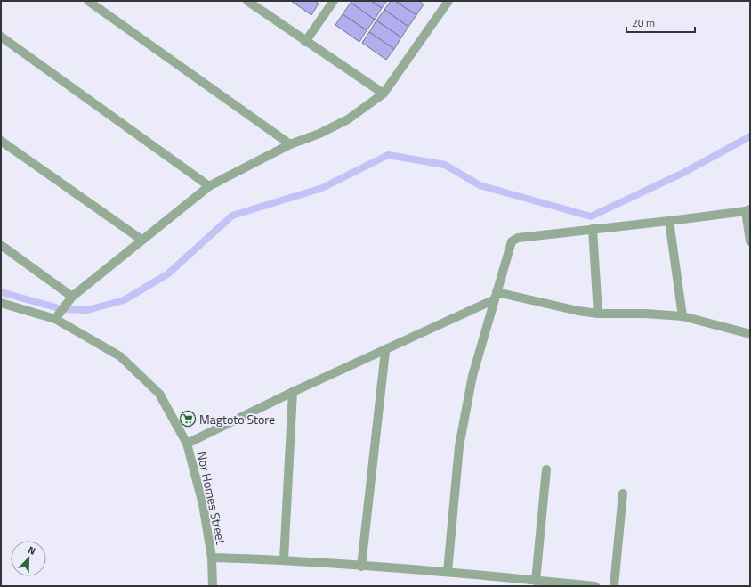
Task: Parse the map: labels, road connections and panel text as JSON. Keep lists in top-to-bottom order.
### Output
{
  "streets": {
    "street": ["Nor Homes Street"]
  },
  "places": {
    "supermarket": ["Magtoto Store"]
  },
  "scale_bar": "20 m",
  "north": "top right"
}
